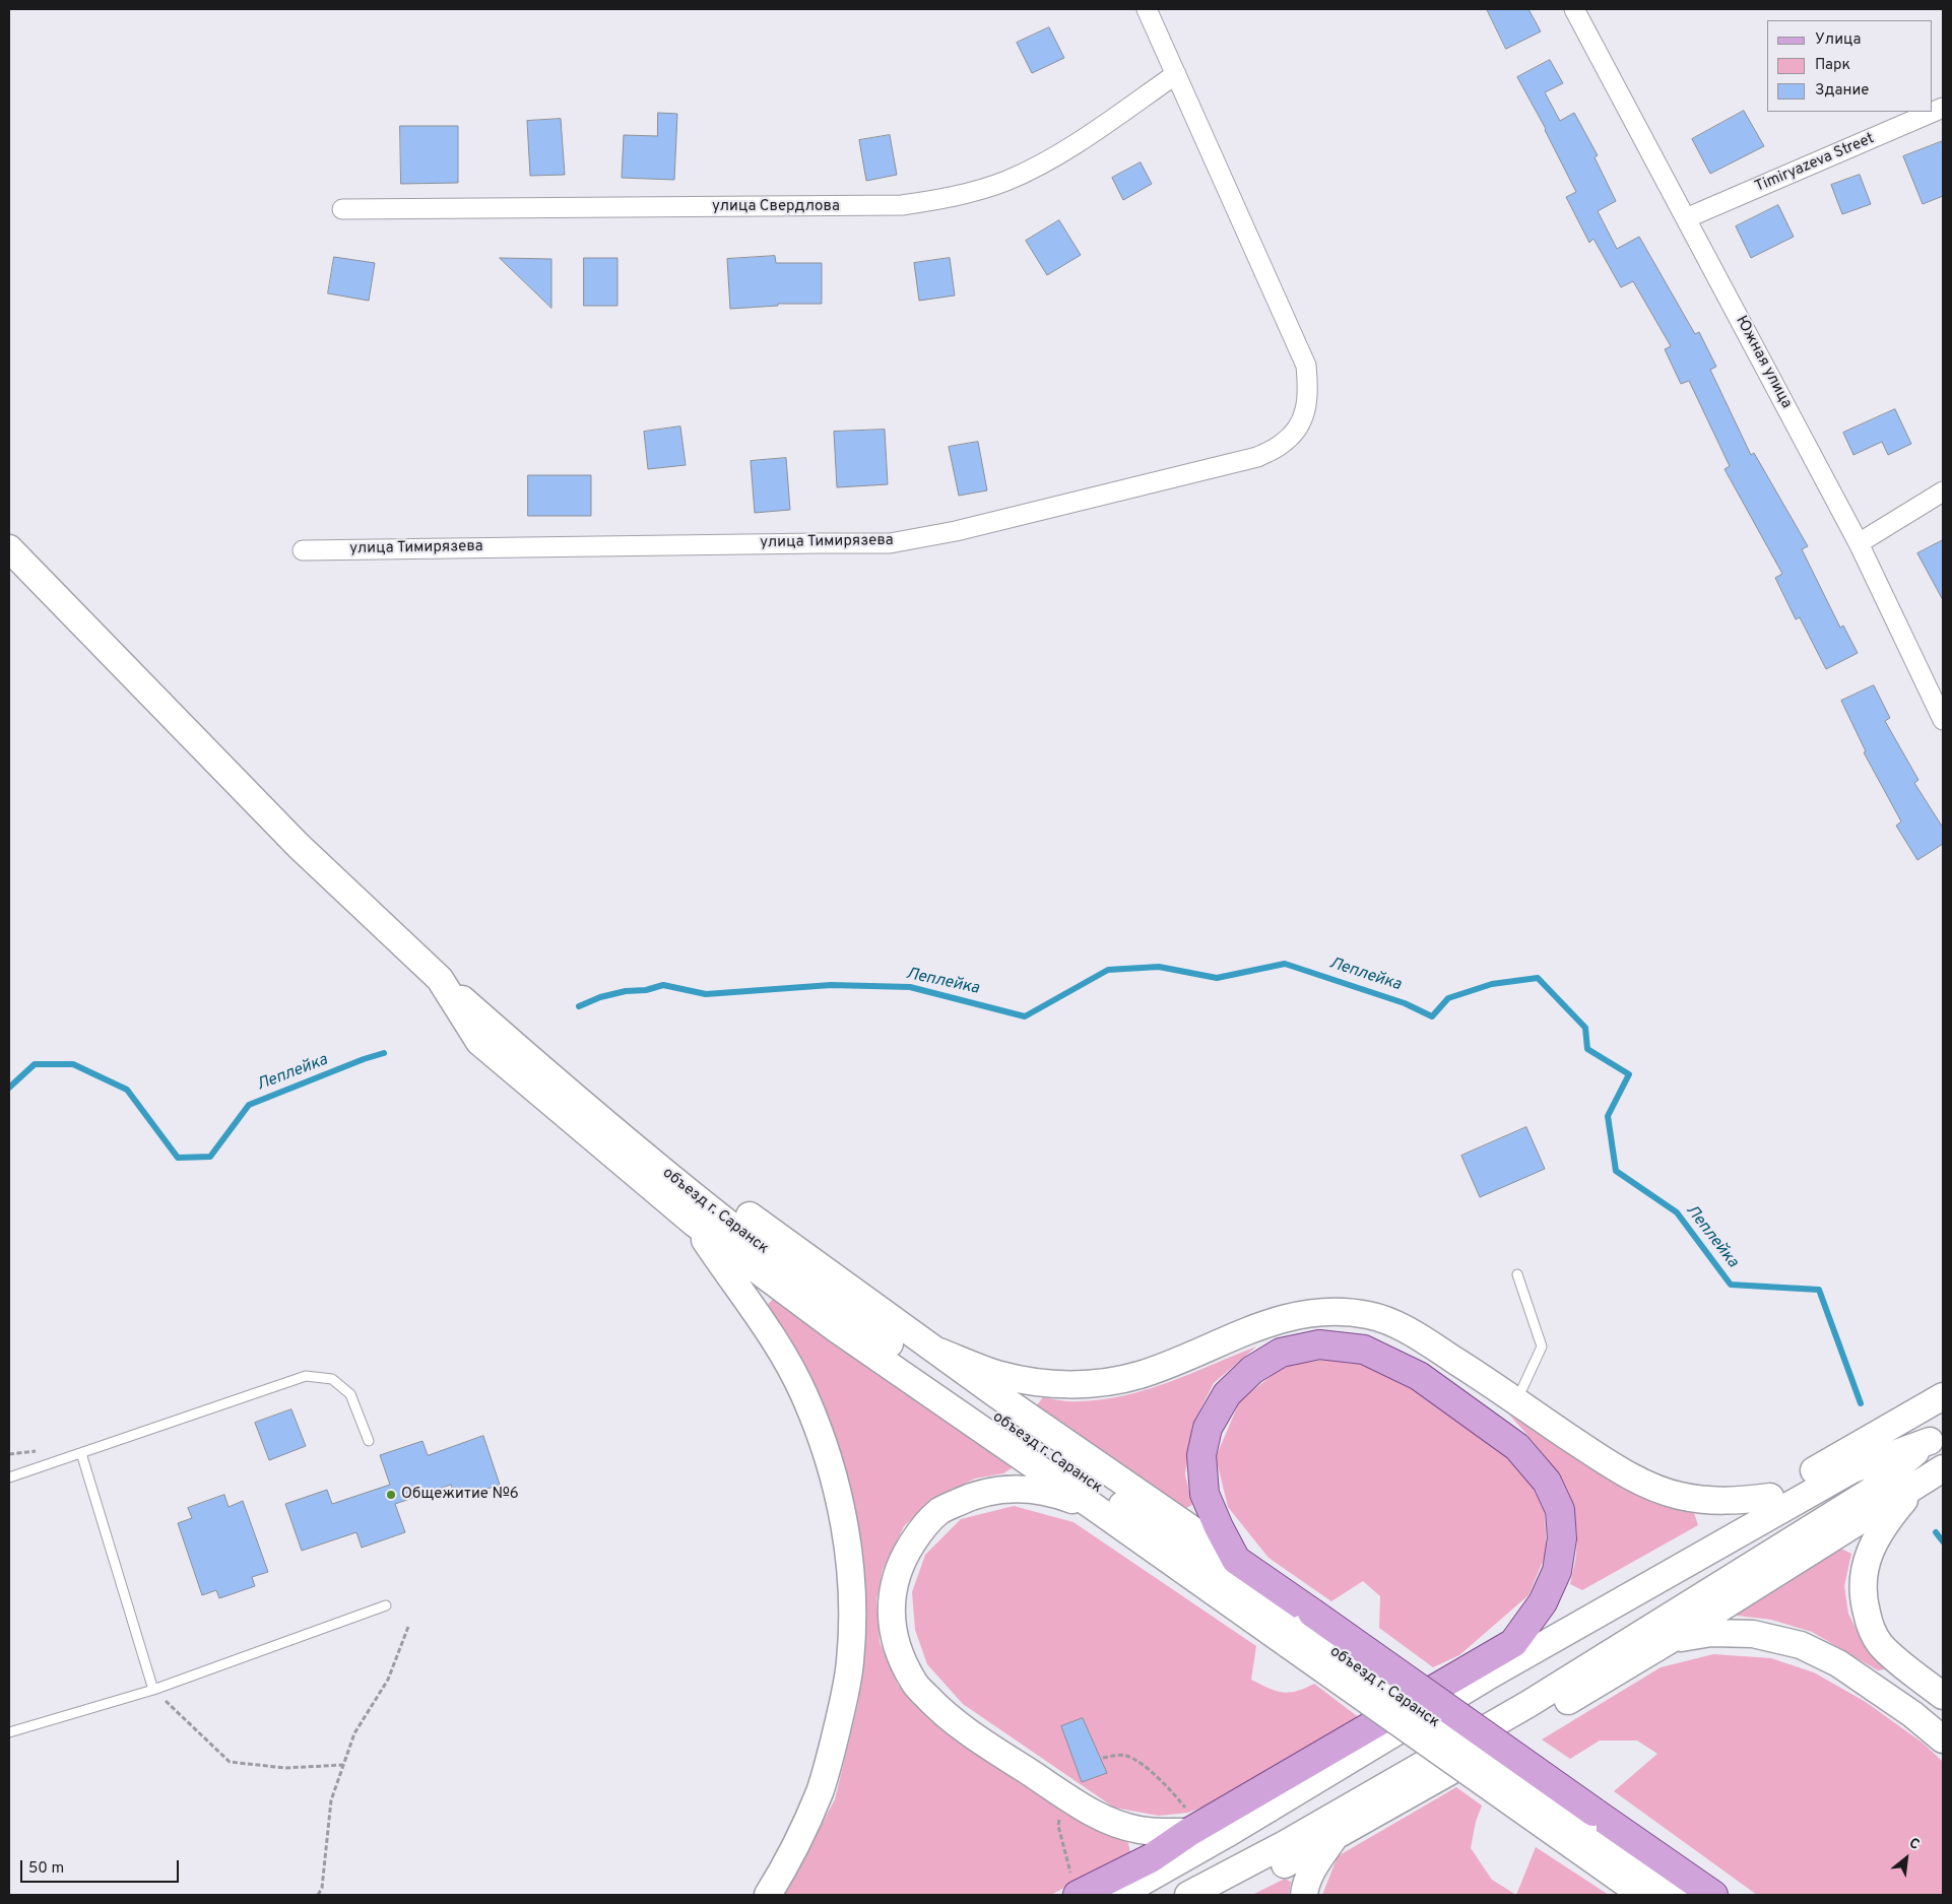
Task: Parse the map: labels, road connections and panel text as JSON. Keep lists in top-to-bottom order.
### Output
{
  "streets": {
    "street": [
      "Timiryazeva Street",
      "улица Свердлова",
      "Южная улица",
      "улица Тимирязева",
      "объезд г. Саранск"
    ]
  },
  "crossings": [
    ["Timiryazeva Street", "Южная улица"],
    ["улица Свердлова", "улица Тимирязева"]
  ],
  "water": ["Леплейка"],
  "places": ["Общежитие №6"],
  "legend": ["Улица", "Парк", "Здание"],
  "scale_bar": "50 m",
  "north": "top right"
}
